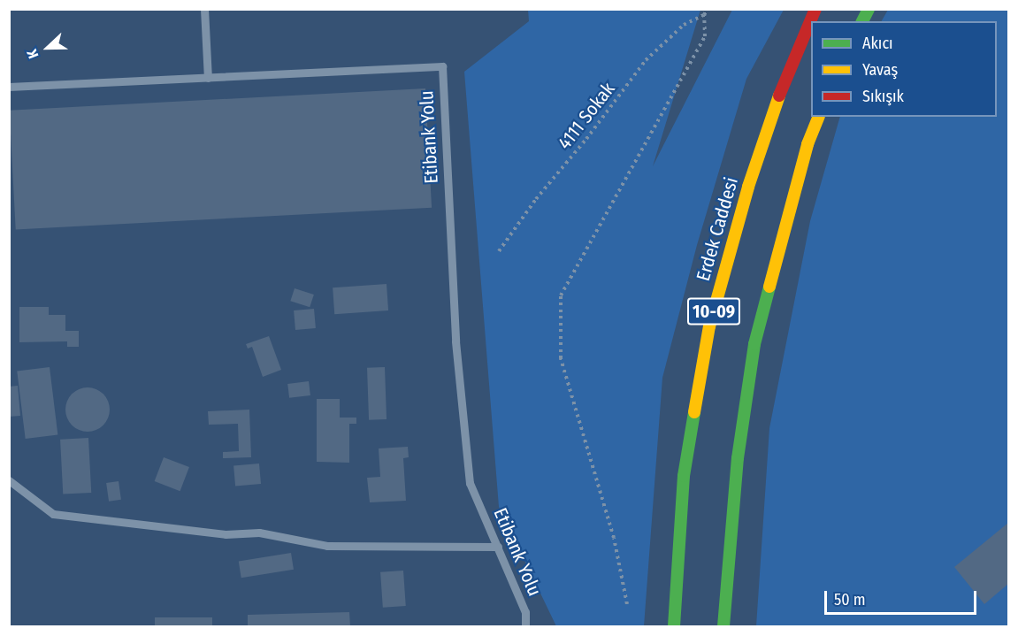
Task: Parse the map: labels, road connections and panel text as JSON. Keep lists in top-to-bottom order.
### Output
{
  "streets": {
    "main road": ["Erdek Caddesi", "10-09"],
    "lane": ["Etibank Yolu"],
    "path": ["4111 Sokak"]
  },
  "legend": ["Akıcı", "Yavaş", "Sıkışık"],
  "scale_bar": "50 m",
  "north": "left"
}
